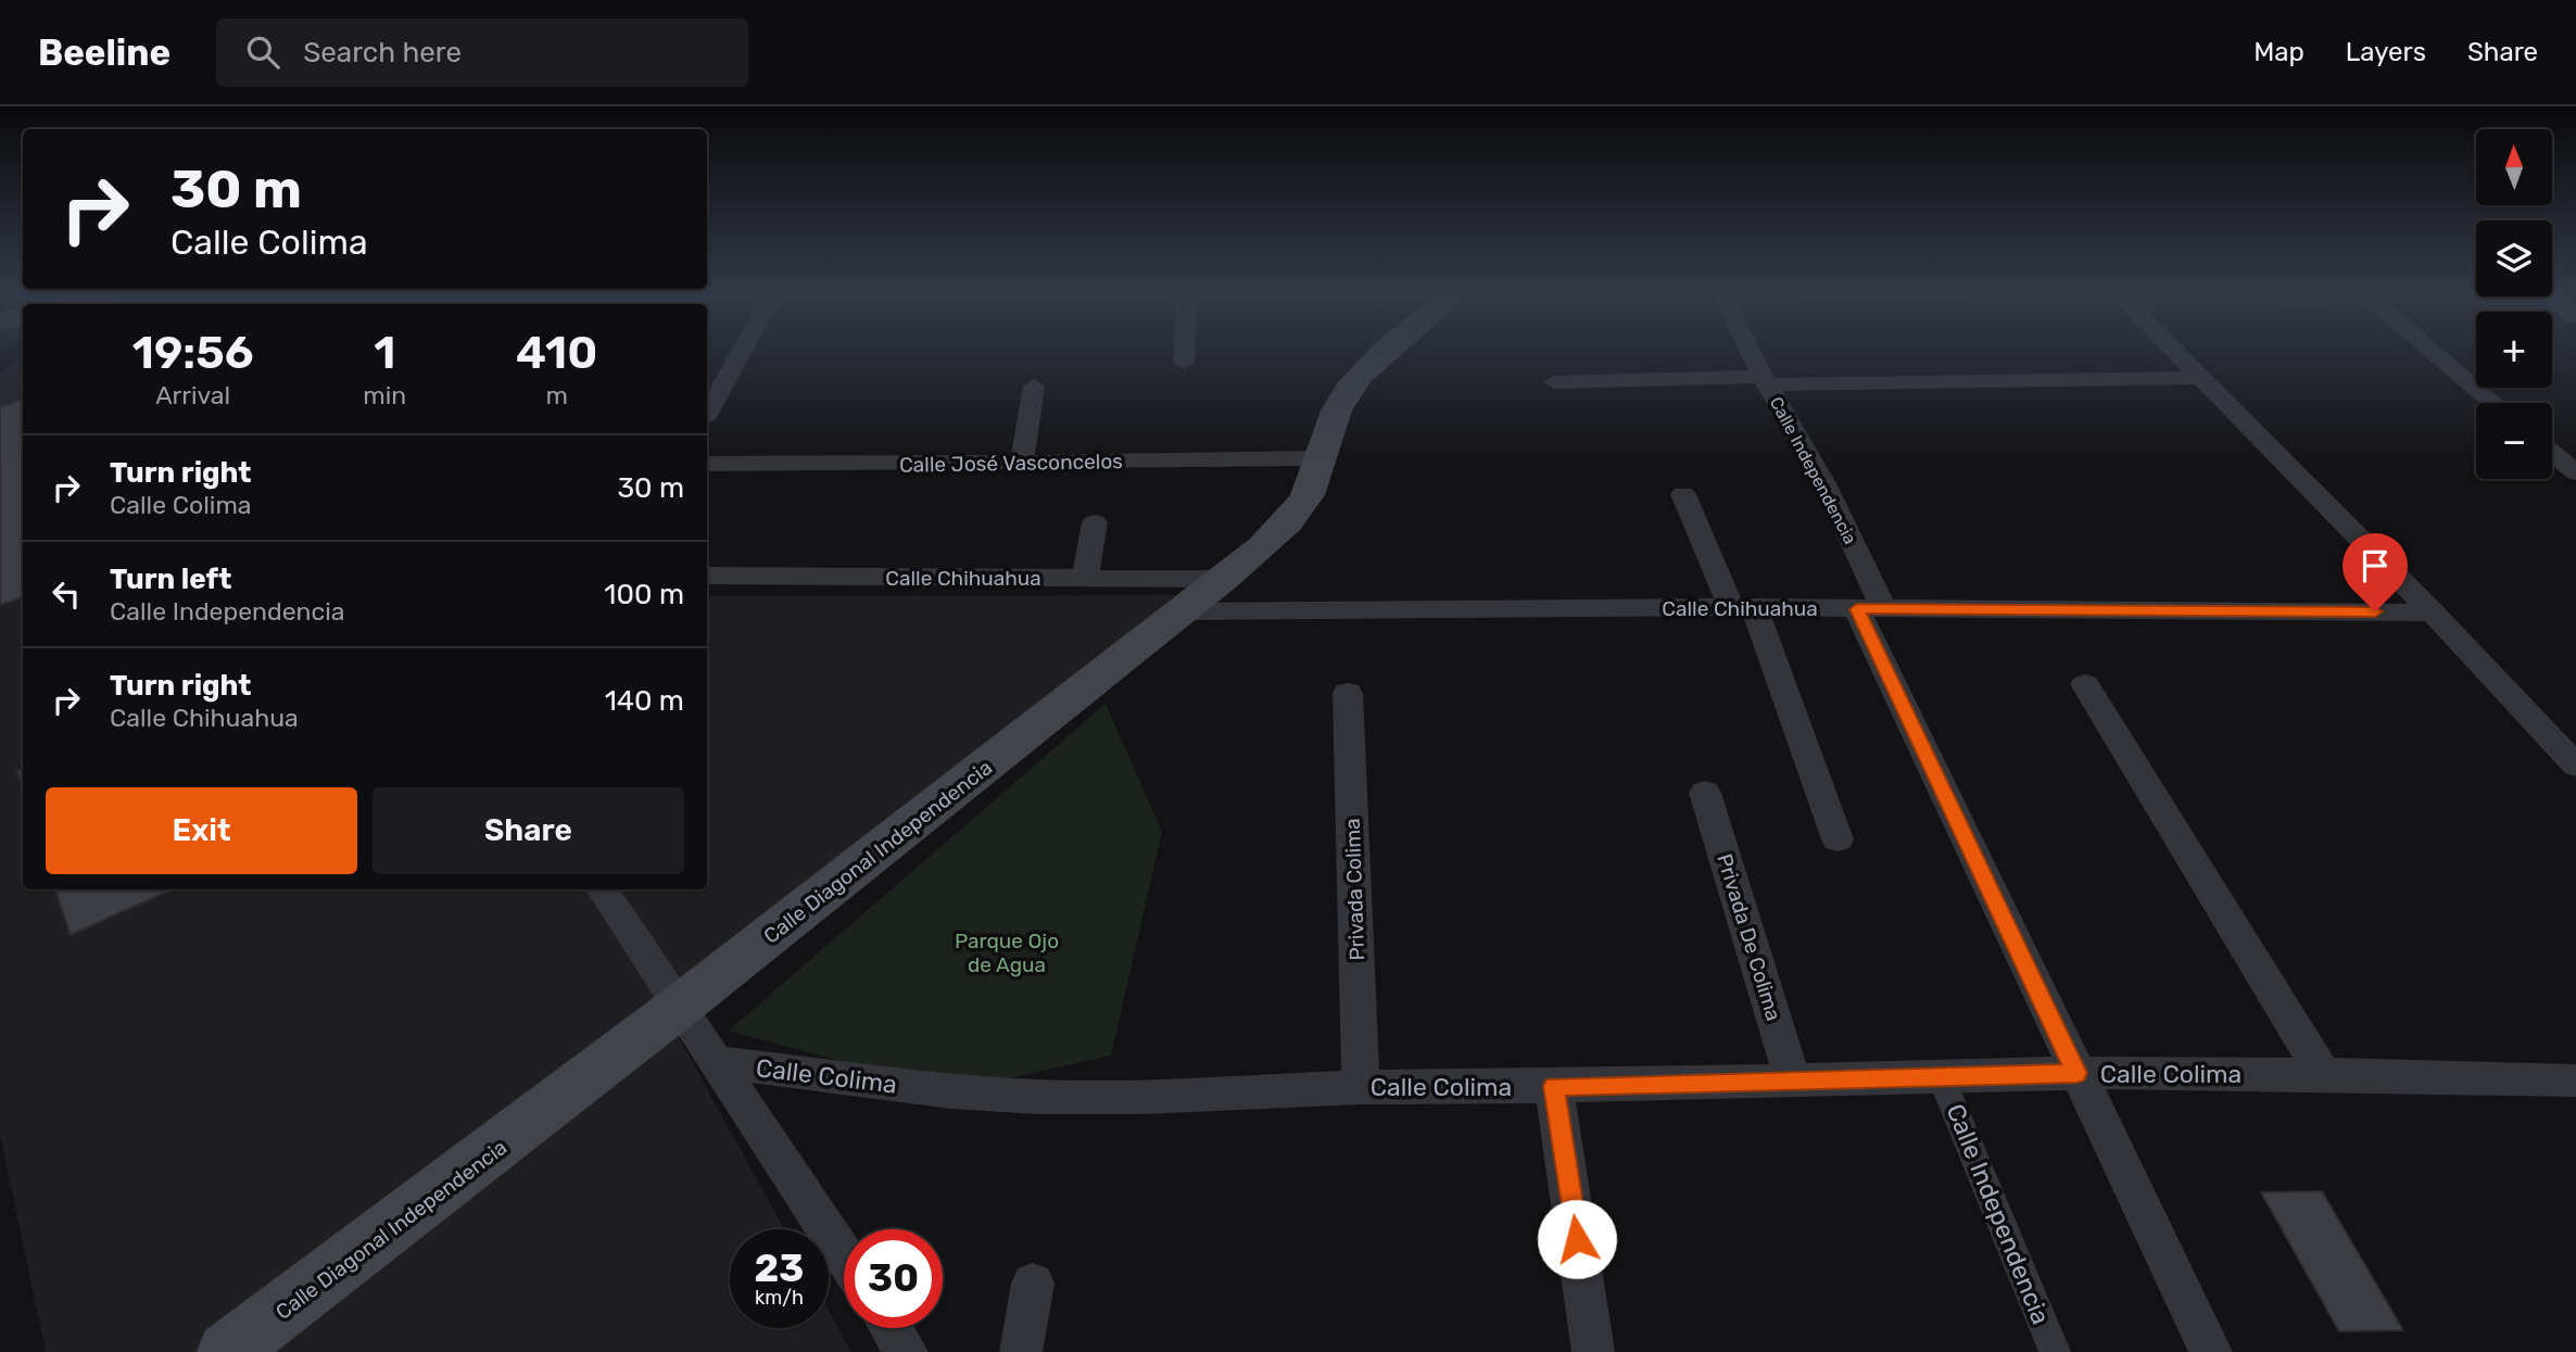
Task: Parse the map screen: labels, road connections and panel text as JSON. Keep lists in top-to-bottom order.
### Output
{
  "streets": {
    "main road": ["Calle Diagonal Independencia"],
    "street": [
      "Calle José Vasconcelos",
      "Calle Independencia",
      "Calle Chihuahua",
      "Privada Colima",
      "Privada De Colima",
      "Calle Colima"
    ]
  },
  "crossings": [
    ["Calle José Vasconcelos", "Calle Diagonal Independencia"],
    ["Calle Independencia", "Calle Chihuahua"],
    ["Calle Independencia", "Calle Colima"],
    ["Calle Chihuahua", "Calle Diagonal Independencia"],
    ["Privada Colima", "Calle Colima"],
    ["Privada De Colima", "Calle Colima"]
  ],
  "parks": ["Parque Ojo de Agua"],
  "north": "top",
  "page": {
    "header": "Beeline",
    "search": "Search here",
    "nav": ["Map", "Layers", "Share"],
    "map_buttons": ["+", "−"],
    "turn": ["30 m", "Calle Colima"],
    "eta": [
      "19:56",
      "Arrival",
      "1",
      "min",
      "410",
      "m"
    ],
    "list": [
      {
        "name": "Turn right",
        "note": "Calle Colima",
        "value": "30 m"
      },
      {
        "name": "Turn left",
        "note": "Calle Independencia",
        "value": "100 m"
      },
      {
        "name": "Turn right",
        "note": "Calle Chihuahua",
        "value": "140 m"
      }
    ],
    "buttons": ["Exit", "Share"],
    "speed": "23 km/h",
    "limit": "30"
  }
}
